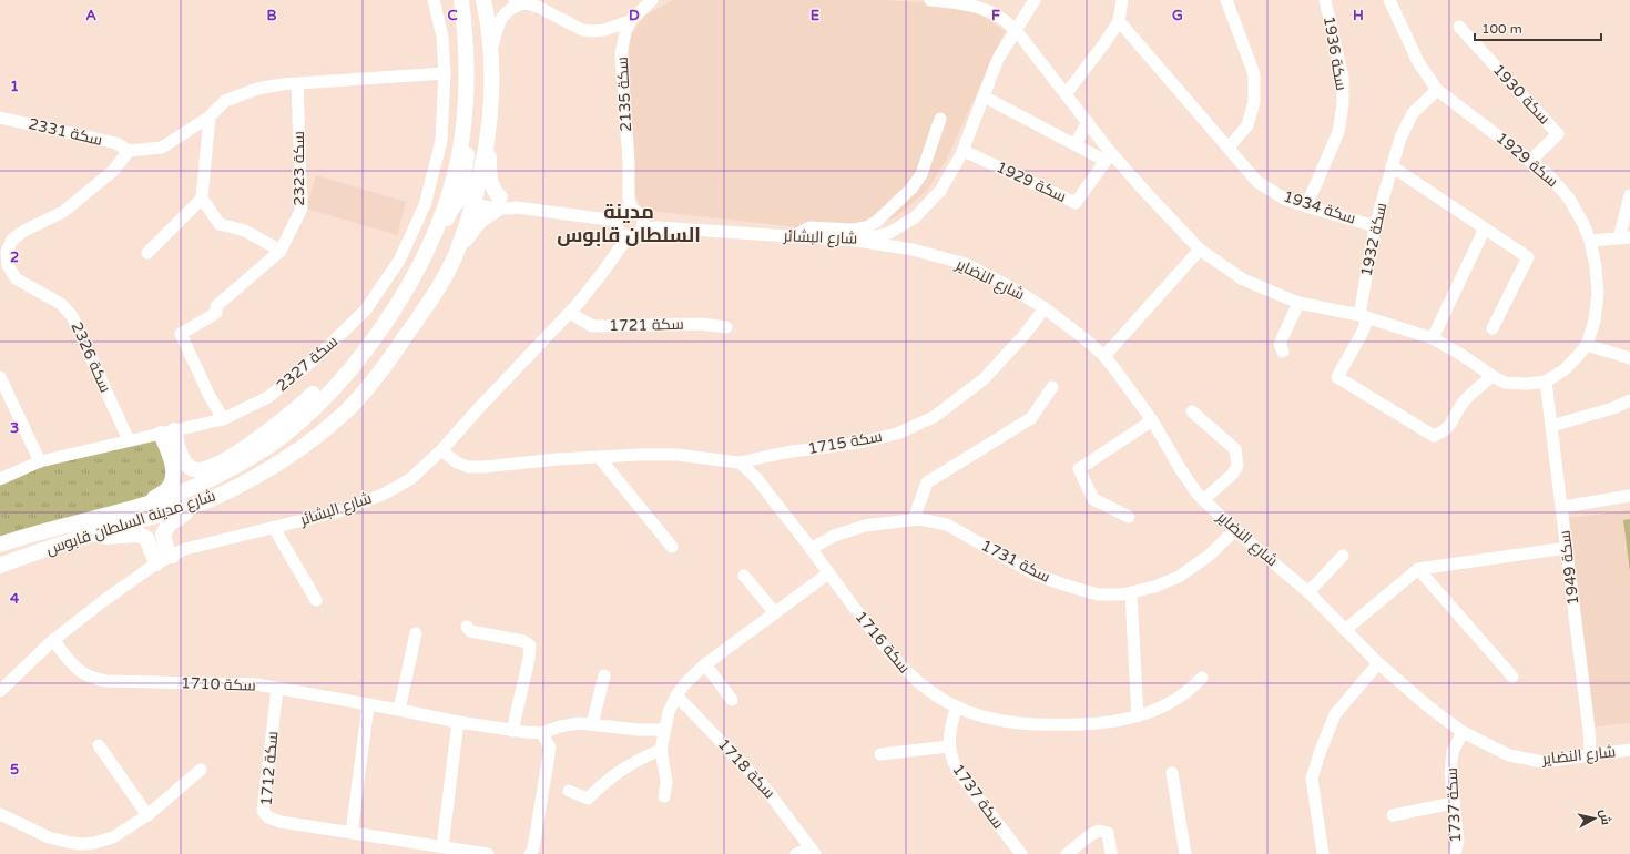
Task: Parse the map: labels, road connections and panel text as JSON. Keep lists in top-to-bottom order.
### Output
{
  "streets": {
    "main road": ["شارع مدينة السلطان قابوس"],
    "street": [
      "سكة 1936",
      "سكة 2135",
      "سكة 1930",
      "سكة 2331",
      "سكة 1929",
      "سكة 2323",
      "سكة 1934",
      "شارع البشائر",
      "سكة 1932",
      "شارع النضاير",
      "سكة 1721",
      "سكة 2326",
      "سكة 2327",
      "سكة 1715",
      "سكة 1731",
      "سكة 1949",
      "سكة 1716",
      "سكة 1710",
      "سكة 1712",
      "سكة 1718",
      "سكة 1737"
    ]
  },
  "crossings": [
    ["سكة 1936", "سكة 1934"],
    ["سكة 1930", "سكة 1929"],
    ["سكة 2331", "سكة 2326"],
    ["سكة 1929", "شارع البشائر"],
    ["سكة 1929", "سكة 1932"],
    ["سكة 1929", "سكة 1949"],
    ["سكة 2323", "سكة 2327"],
    ["سكة 1934", "سكة 1932"],
    ["شارع البشائر", "شارع النضاير"],
    ["شارع البشائر", "سكة 1721"],
    ["شارع البشائر", "سكة 1715"],
    ["شارع البشائر", "سكة 1710"],
    ["شارع النضاير", "سكة 1715"],
    ["شارع النضاير", "سكة 1731"],
    ["شارع النضاير", "سكة 1949"],
    ["شارع النضاير", "سكة 1737"],
    ["سكة 2326", "سكة 2327"],
    ["سكة 1715", "سكة 1716"],
    ["سكة 1731", "سكة 1716"],
    ["سكة 1716", "سكة 1737"],
    ["سكة 1710", "سكة 1712"]
  ],
  "districts": ["مدينة السلطان قابوس"],
  "scale_bar": "100 m",
  "north": "right",
  "grid": {
    "columns": [
      "A",
      "B",
      "C",
      "D",
      "E",
      "F",
      "G",
      "H"
    ],
    "rows": [
      "1",
      "2",
      "3",
      "4",
      "5"
    ]
  }
}
